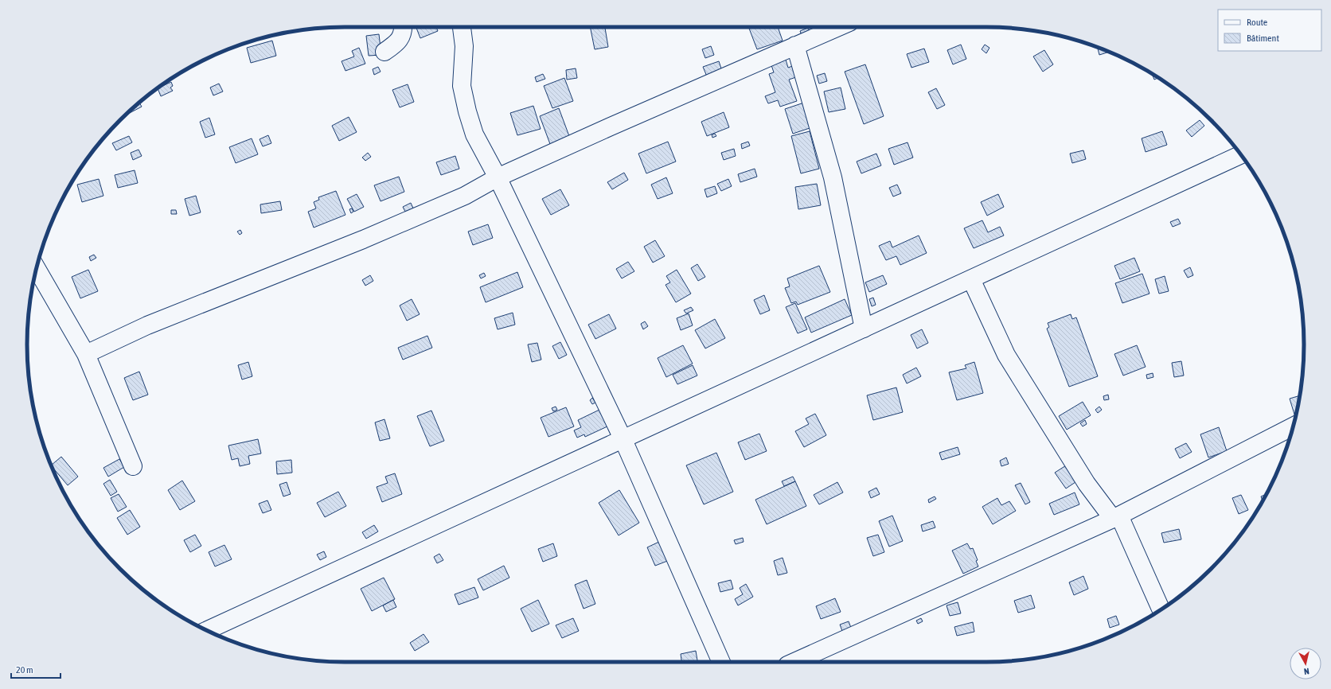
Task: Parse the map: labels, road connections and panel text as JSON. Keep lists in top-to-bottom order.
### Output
{
  "legend": ["Route", "Bâtiment"],
  "scale_bar": "20 m",
  "north": "bottom"
}
